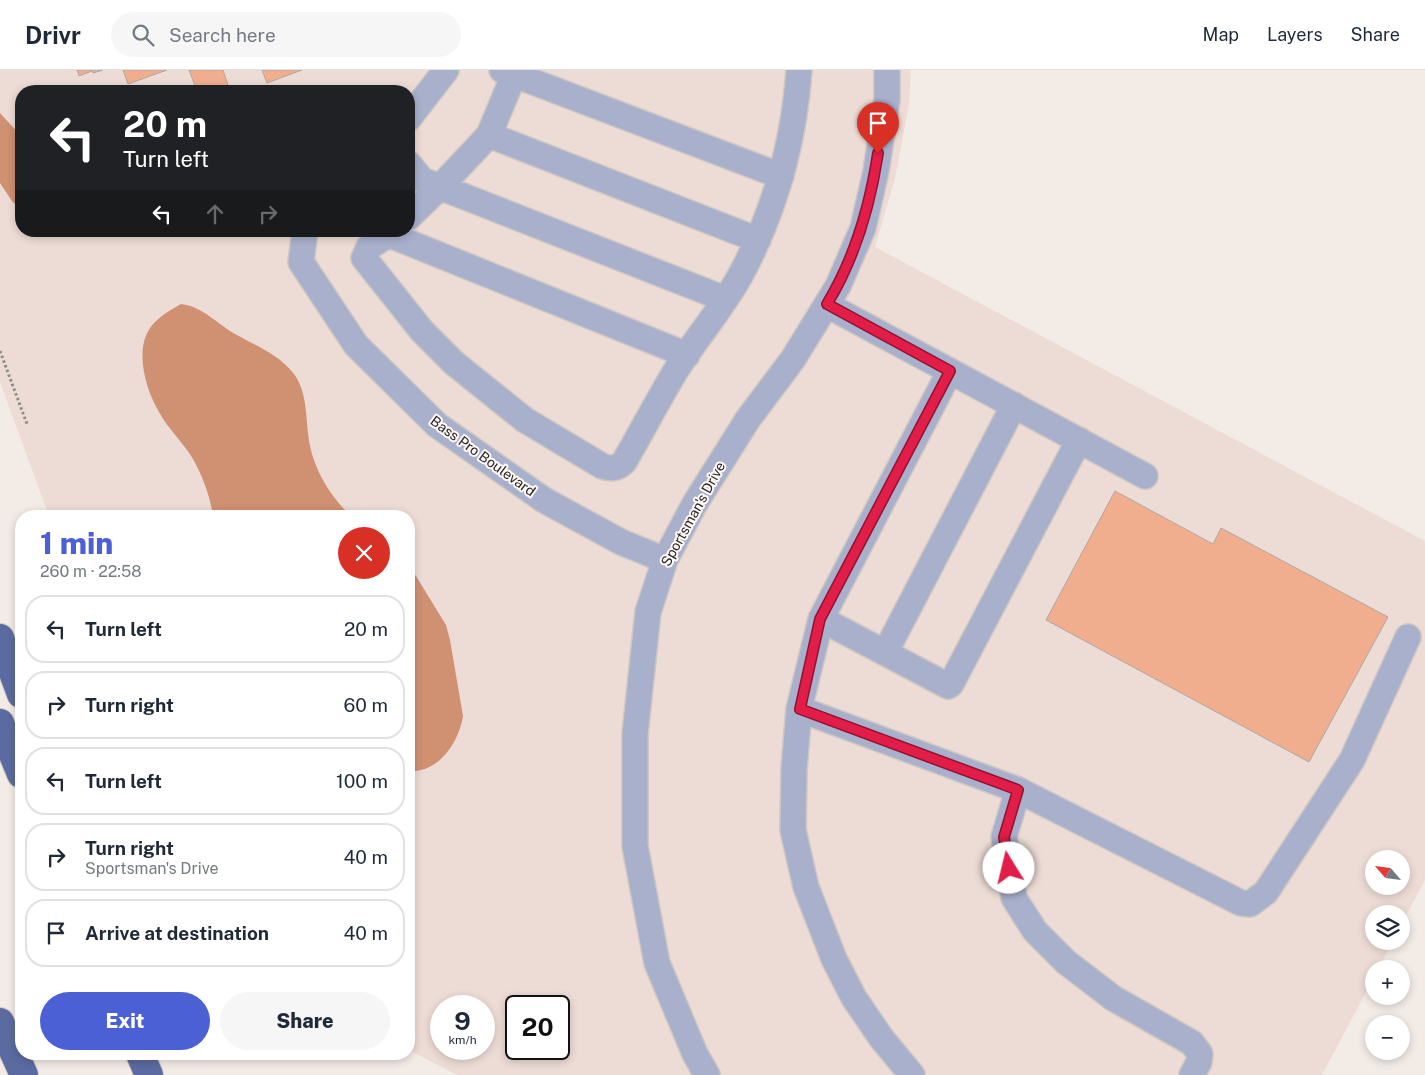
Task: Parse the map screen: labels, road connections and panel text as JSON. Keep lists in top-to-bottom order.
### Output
{
  "streets": {
    "street": ["Bass Pro Boulevard", "Sportsman's Drive"]
  },
  "crossings": [
    ["Bass Pro Boulevard", "Sportsman's Drive"]
  ],
  "north": "top left",
  "page": {
    "header": "Drivr",
    "search": "Search here",
    "nav": ["Map", "Layers", "Share"],
    "turn": ["20 m", "Turn left"],
    "heading": ["1 min", "260 m · 22:58"],
    "list": [
      {
        "name": "Turn left",
        "value": "20 m"
      },
      {
        "name": "Turn right",
        "value": "60 m"
      },
      {
        "name": "Turn left",
        "value": "100 m"
      },
      {
        "name": "Turn right",
        "note": "Sportsman's Drive",
        "value": "40 m"
      },
      {
        "name": "Arrive at destination",
        "value": "40 m"
      }
    ],
    "map_buttons": ["+", "−"],
    "buttons": ["Exit", "Share"],
    "speed": "9 km/h",
    "limit": "20"
  }
}
